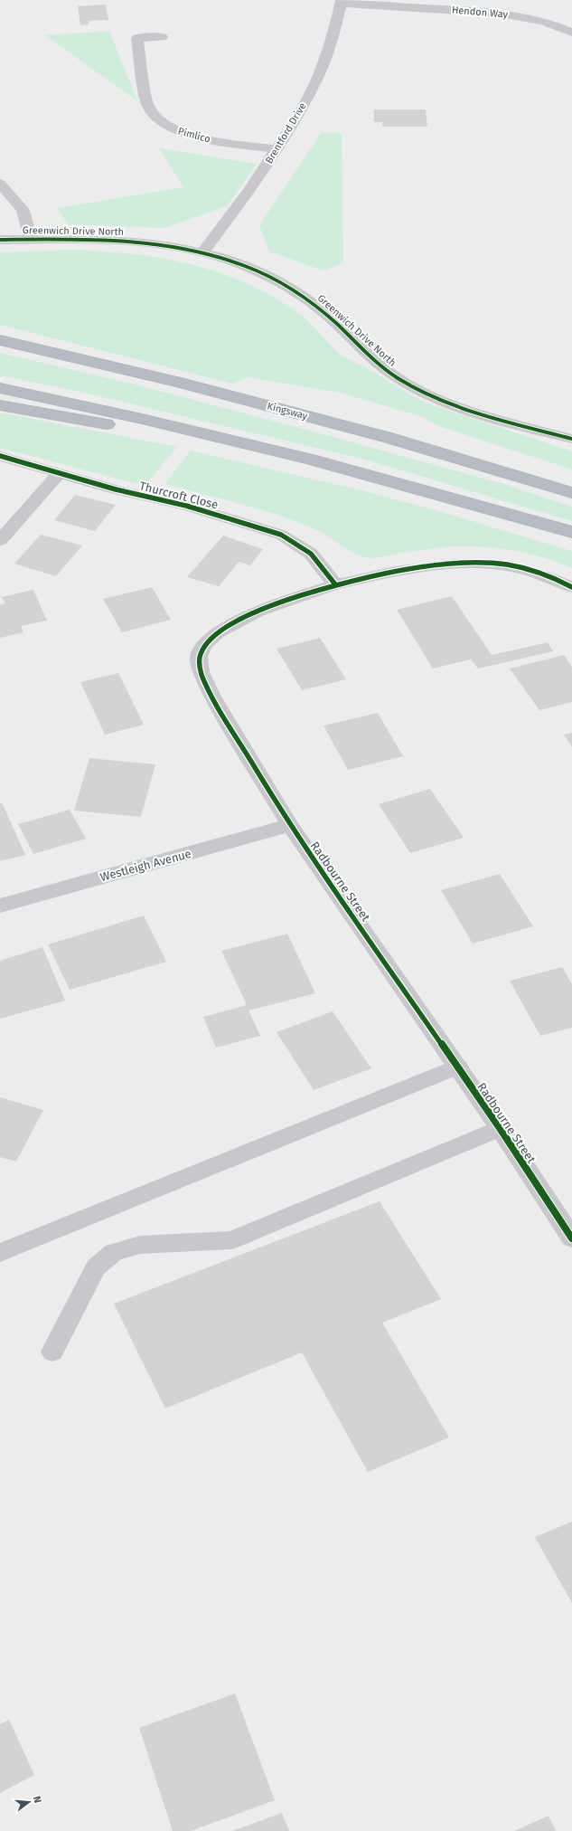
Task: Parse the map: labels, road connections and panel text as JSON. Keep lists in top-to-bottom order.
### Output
{
  "streets": {
    "highway": ["Kingsway"],
    "street": [
      "Hendon Way",
      "Brentford Drive",
      "Pimlico",
      "Greenwich Drive North",
      "Thurcroft Close",
      "Westleigh Avenue",
      "Radbourne Street"
    ]
  },
  "crossings": [
    ["Hendon Way", "Brentford Drive"],
    ["Brentford Drive", "Pimlico"],
    ["Brentford Drive", "Greenwich Drive North"],
    ["Thurcroft Close", "Radbourne Street"],
    ["Westleigh Avenue", "Radbourne Street"]
  ],
  "north": "right"
}
